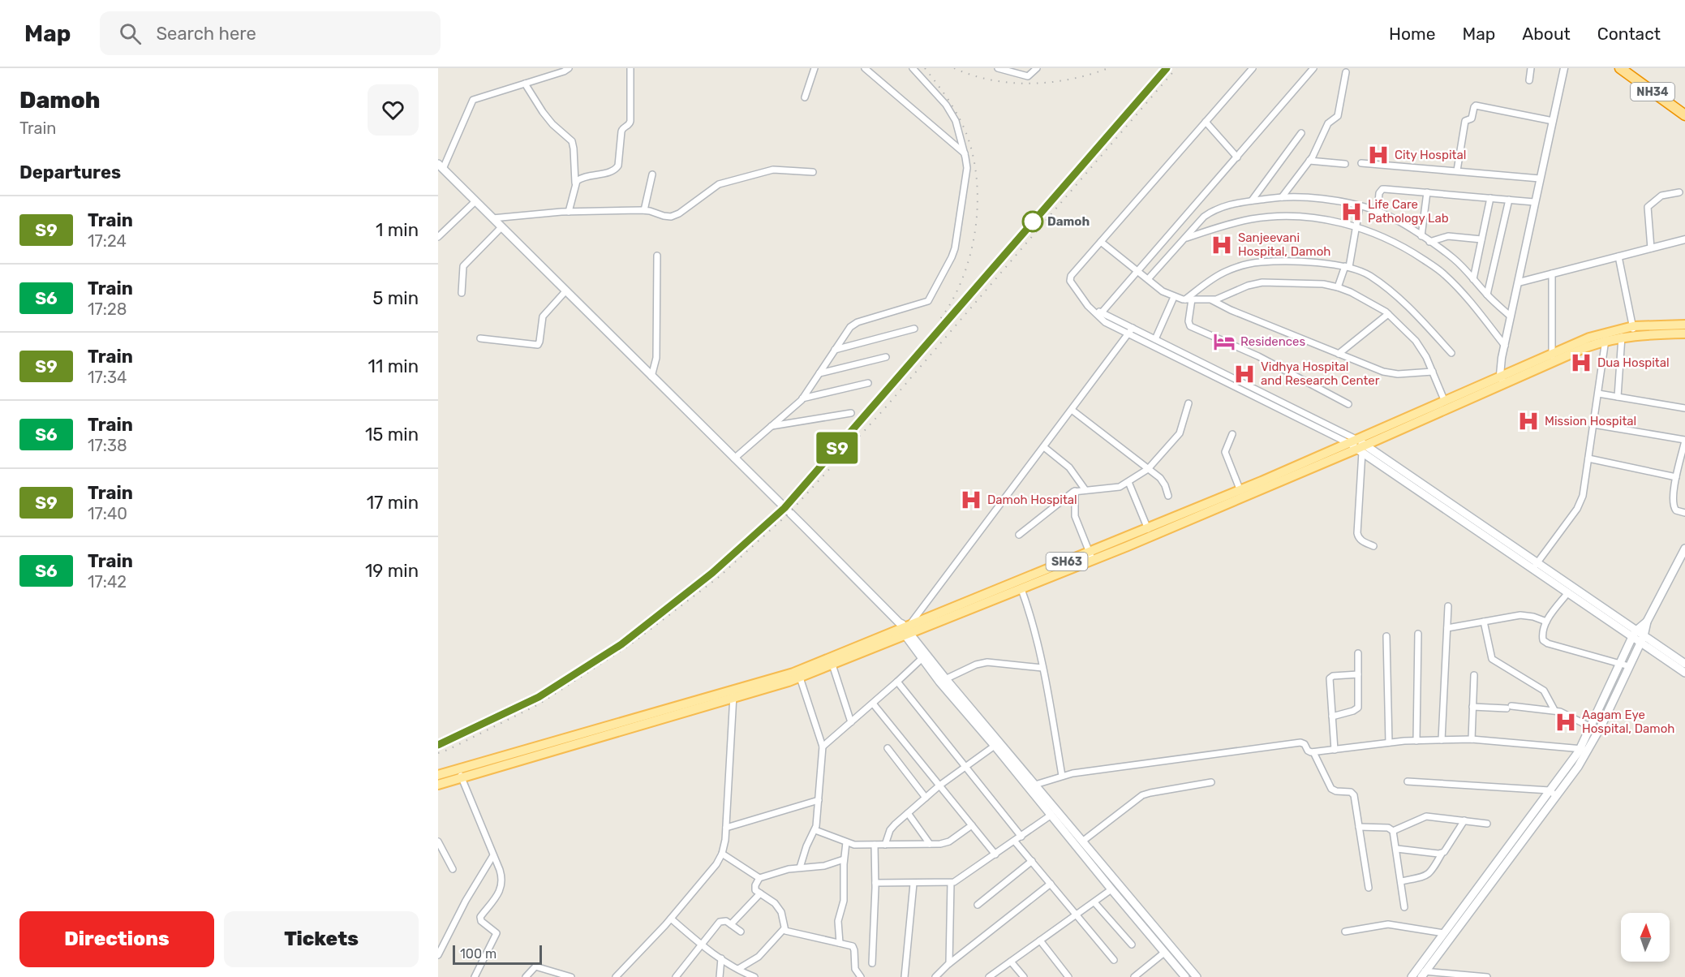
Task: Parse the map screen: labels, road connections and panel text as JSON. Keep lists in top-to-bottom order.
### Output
{
  "streets": {
    "highway": ["NH34"],
    "main road": ["SH63"]
  },
  "places": {
    "hospital": [
      "City Hospital",
      "Life Care Pathology Lab",
      "Sanjeevani Hospital, Damoh",
      "Dua Hospital",
      "Vidhya Hospital and Research Center",
      "Mission Hospital",
      "Damoh Hospital",
      "Aagam Eye Hospital, Damoh"
    ],
    "other": ["Damoh"],
    "hotel": ["Residences"]
  },
  "scale_bar": "100 m",
  "north": "top",
  "page": {
    "header": "Map",
    "search": "Search here",
    "nav": [
      "Home",
      "Map",
      "About",
      "Contact"
    ],
    "heading": [
      ["Damoh", "Train"],
      "Departures"
    ],
    "on_map": "S9",
    "list": [
      {
        "mark": "S9",
        "name": "Train",
        "note": "17:24",
        "value": "1 min"
      },
      {
        "mark": "S6",
        "name": "Train",
        "note": "17:28",
        "value": "5 min"
      },
      {
        "mark": "S9",
        "name": "Train",
        "note": "17:34",
        "value": "11 min"
      },
      {
        "mark": "S6",
        "name": "Train",
        "note": "17:38",
        "value": "15 min"
      },
      {
        "mark": "S9",
        "name": "Train",
        "note": "17:40",
        "value": "17 min"
      },
      {
        "mark": "S6",
        "name": "Train",
        "note": "17:42",
        "value": "19 min"
      }
    ],
    "buttons": ["Directions", "Tickets"],
    "scale": "100 m"
  }
}
